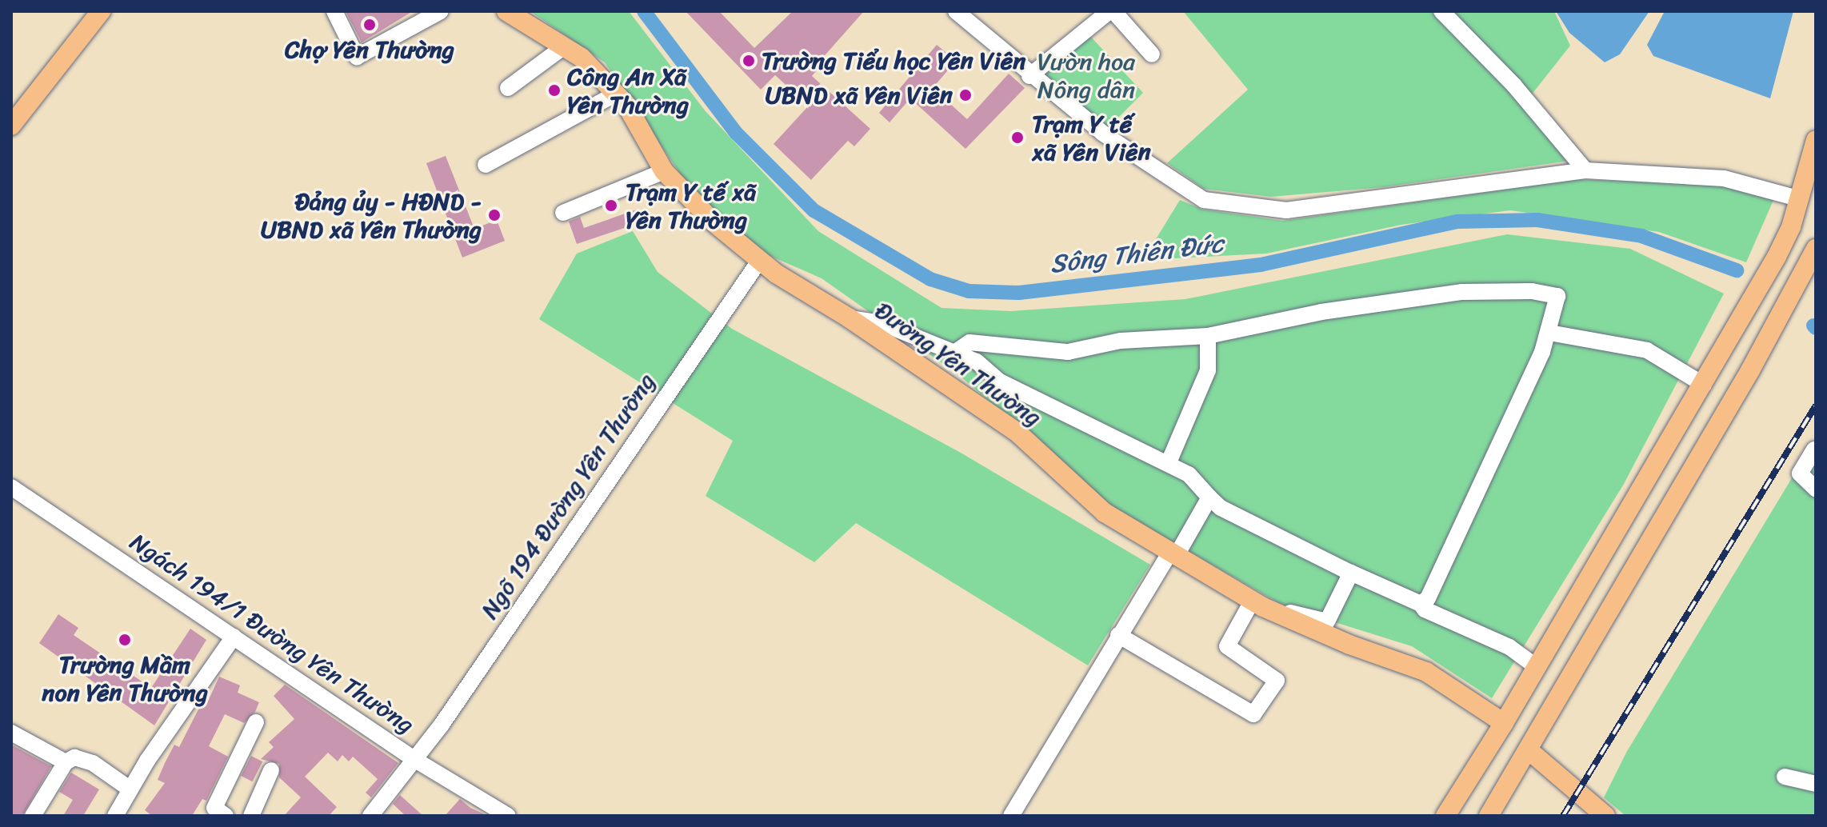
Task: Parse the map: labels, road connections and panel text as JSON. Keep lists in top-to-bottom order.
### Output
{
  "streets": {
    "main road": ["Đường Yên Thường"],
    "street": ["Ngõ 194 Đường Yên Thường", "Ngách 194/1 Đường Yên Thường"]
  },
  "crossings": [
    ["Đường Yên Thường", "Ngõ 194 Đường Yên Thường"],
    ["Ngõ 194 Đường Yên Thường", "Ngách 194/1 Đường Yên Thường"]
  ],
  "water": ["Sông Thiên Đức"],
  "parks": ["Vườn hoa Nông dân"],
  "places": [
    "Chợ Yên Thường",
    "Trường Tiểu học Yên Viên",
    "Công An Xã Yên Thường",
    "UBND xã Yên Viên",
    "Trạm Y tế xã Yên Viên",
    "Trạm Y tế xã Yên Thường",
    "Đảng ủy - HĐND - UBND xã Yên Thường",
    "Trường Mầm non Yên Thường"
  ]
}
